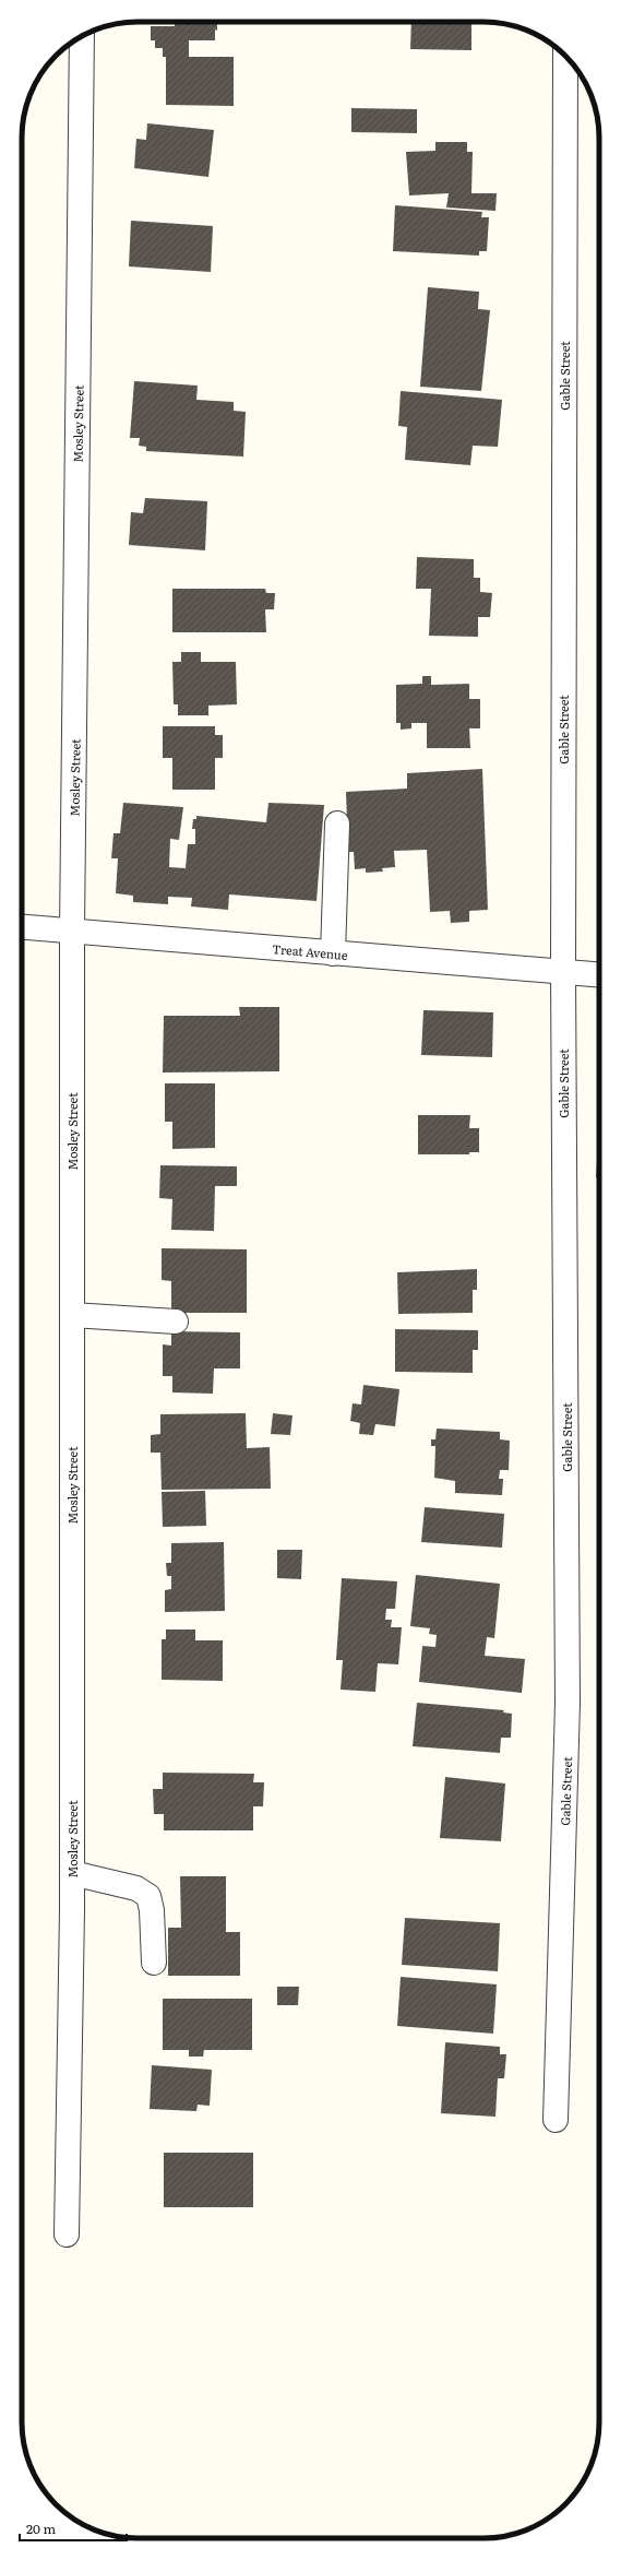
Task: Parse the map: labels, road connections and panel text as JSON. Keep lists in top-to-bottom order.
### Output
{
  "streets": {
    "street": ["Gable Street", "Mosley Street", "Treat Avenue"]
  },
  "crossings": [
    ["Gable Street", "Treat Avenue"],
    ["Mosley Street", "Treat Avenue"]
  ],
  "scale_bar": "20 m"
}
